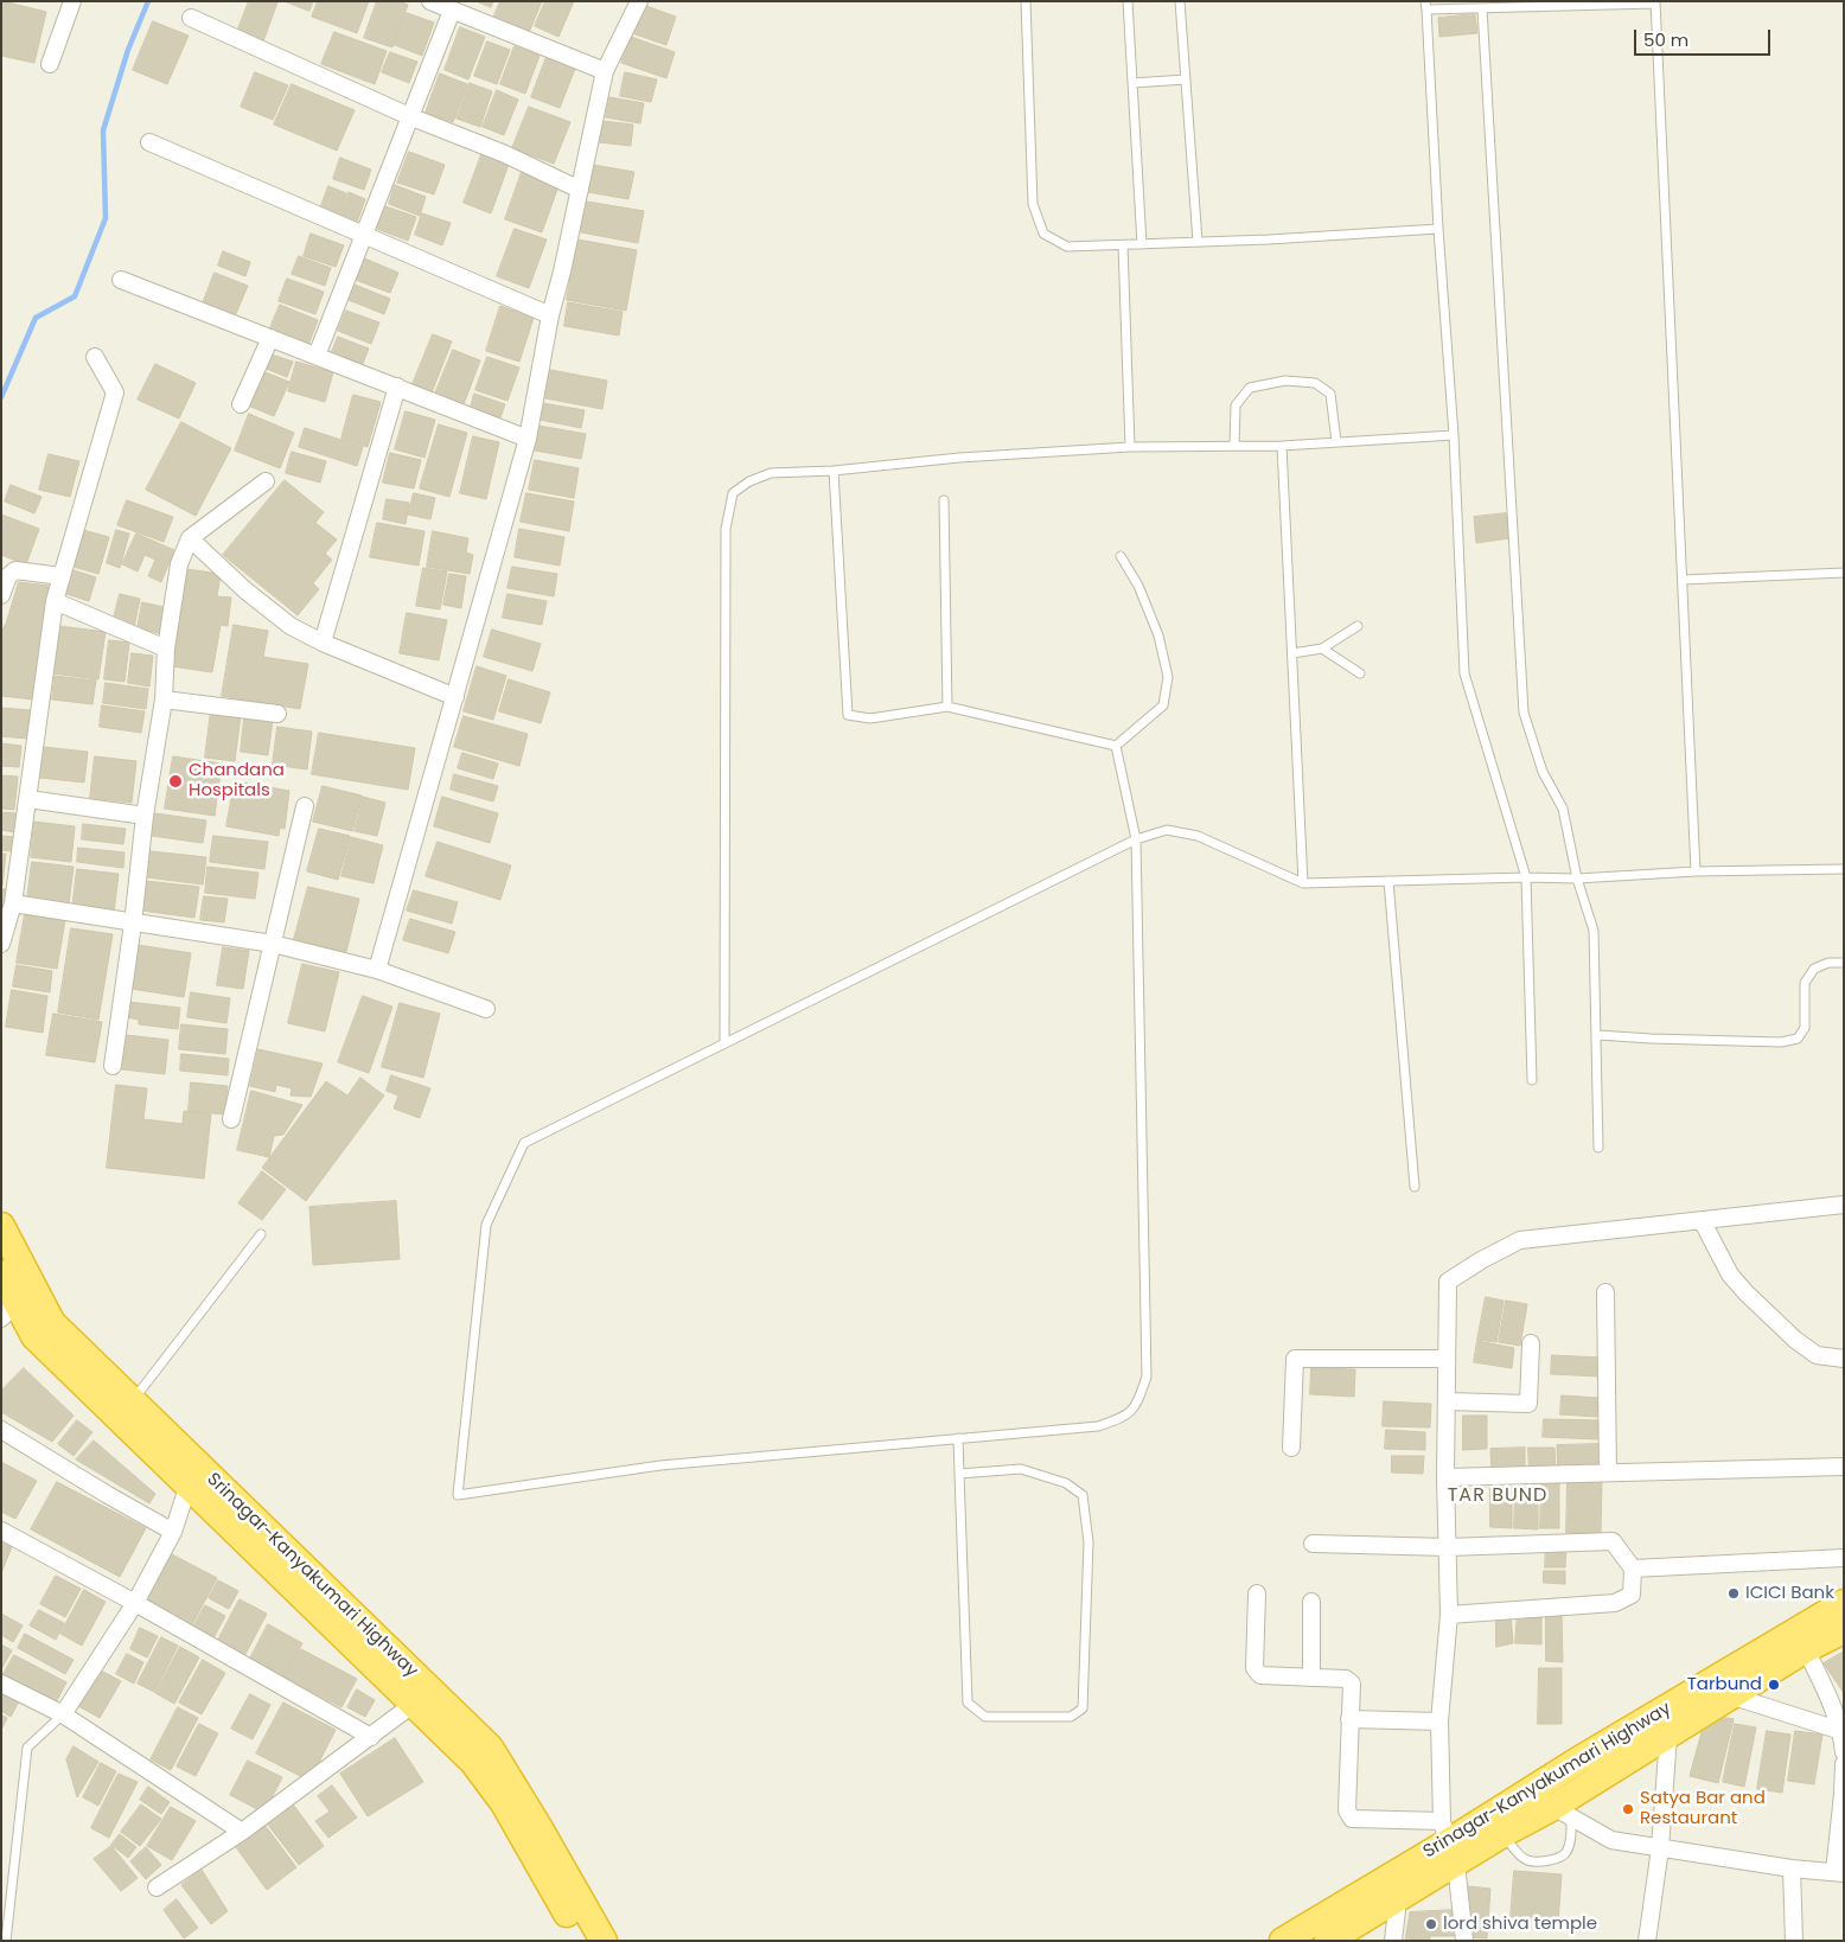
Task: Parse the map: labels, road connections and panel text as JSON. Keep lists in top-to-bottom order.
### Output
{
  "streets": {
    "highway": ["Srinagar-Kanyakumari Highway"]
  },
  "districts": ["TAR BUND"],
  "places": [
    "Chandana Hospitals",
    "ICICI Bank",
    "Tarbund",
    "Satya Bar and Restaurant",
    "lord shiva temple"
  ],
  "scale_bar": "50 m"
}
